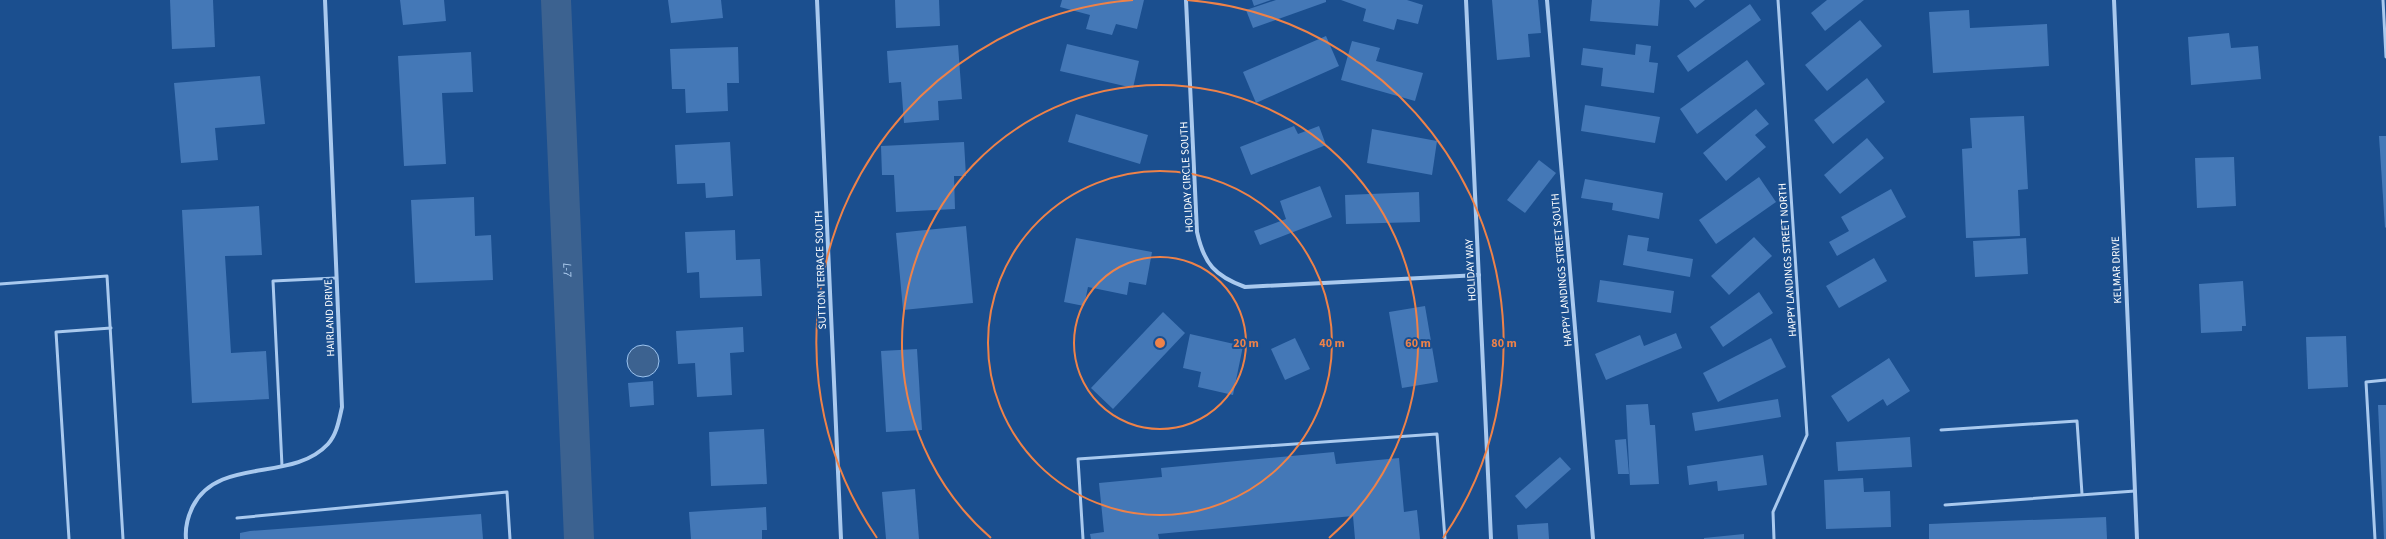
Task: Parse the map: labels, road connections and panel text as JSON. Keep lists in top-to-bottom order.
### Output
{
  "streets": {
    "street": [
      "HOLIDAY CIRCLE SOUTH",
      "SUTTON TERRACE SOUTH",
      "HOLIDAY WAY",
      "HAPPY LANDINGS STREET SOUTH",
      "KELMAR DRIVE",
      "HAIRLAND DRIVE"
    ],
    "lane": ["HAPPY LANDINGS STREET NORTH"]
  },
  "crossings": [
    ["HOLIDAY CIRCLE SOUTH", "HOLIDAY WAY"]
  ],
  "water": ["L-7"],
  "rings": [
    "20 m",
    "40 m",
    "60 m",
    "80 m"
  ]
}
